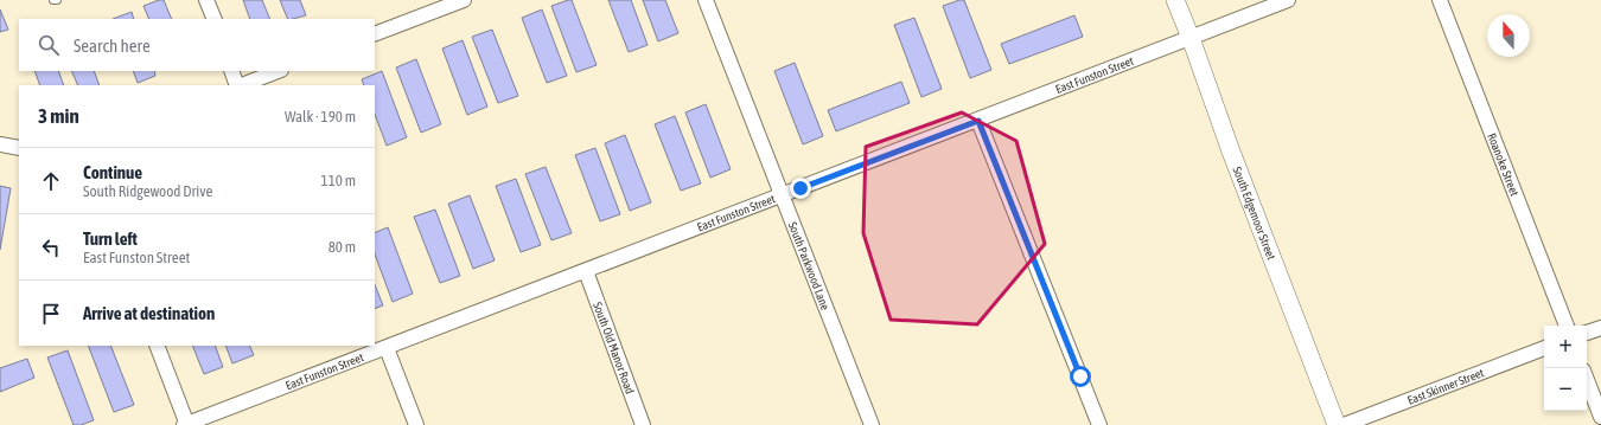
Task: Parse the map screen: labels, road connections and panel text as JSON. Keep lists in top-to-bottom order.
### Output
{
  "streets": {
    "street": [
      "East Funston Street",
      "Roanoke Street",
      "South Edgemoor Street",
      "South Parkwood Lane",
      "South Old Manor Road",
      "East Skinner Street"
    ]
  },
  "crossings": [
    ["East Funston Street", "South Edgemoor Street"],
    ["East Funston Street", "South Parkwood Lane"],
    ["East Funston Street", "South Old Manor Road"]
  ],
  "north": "top",
  "page": {
    "search": "Search here",
    "heading": ["3 min", "Walk · 190 m"],
    "list": [
      ["Continue", "South Ridgewood Drive", "110 m"],
      ["Turn left", "East Funston Street", "80 m"],
      "Arrive at destination"
    ],
    "map_buttons": ["+", "−"]
  }
}
